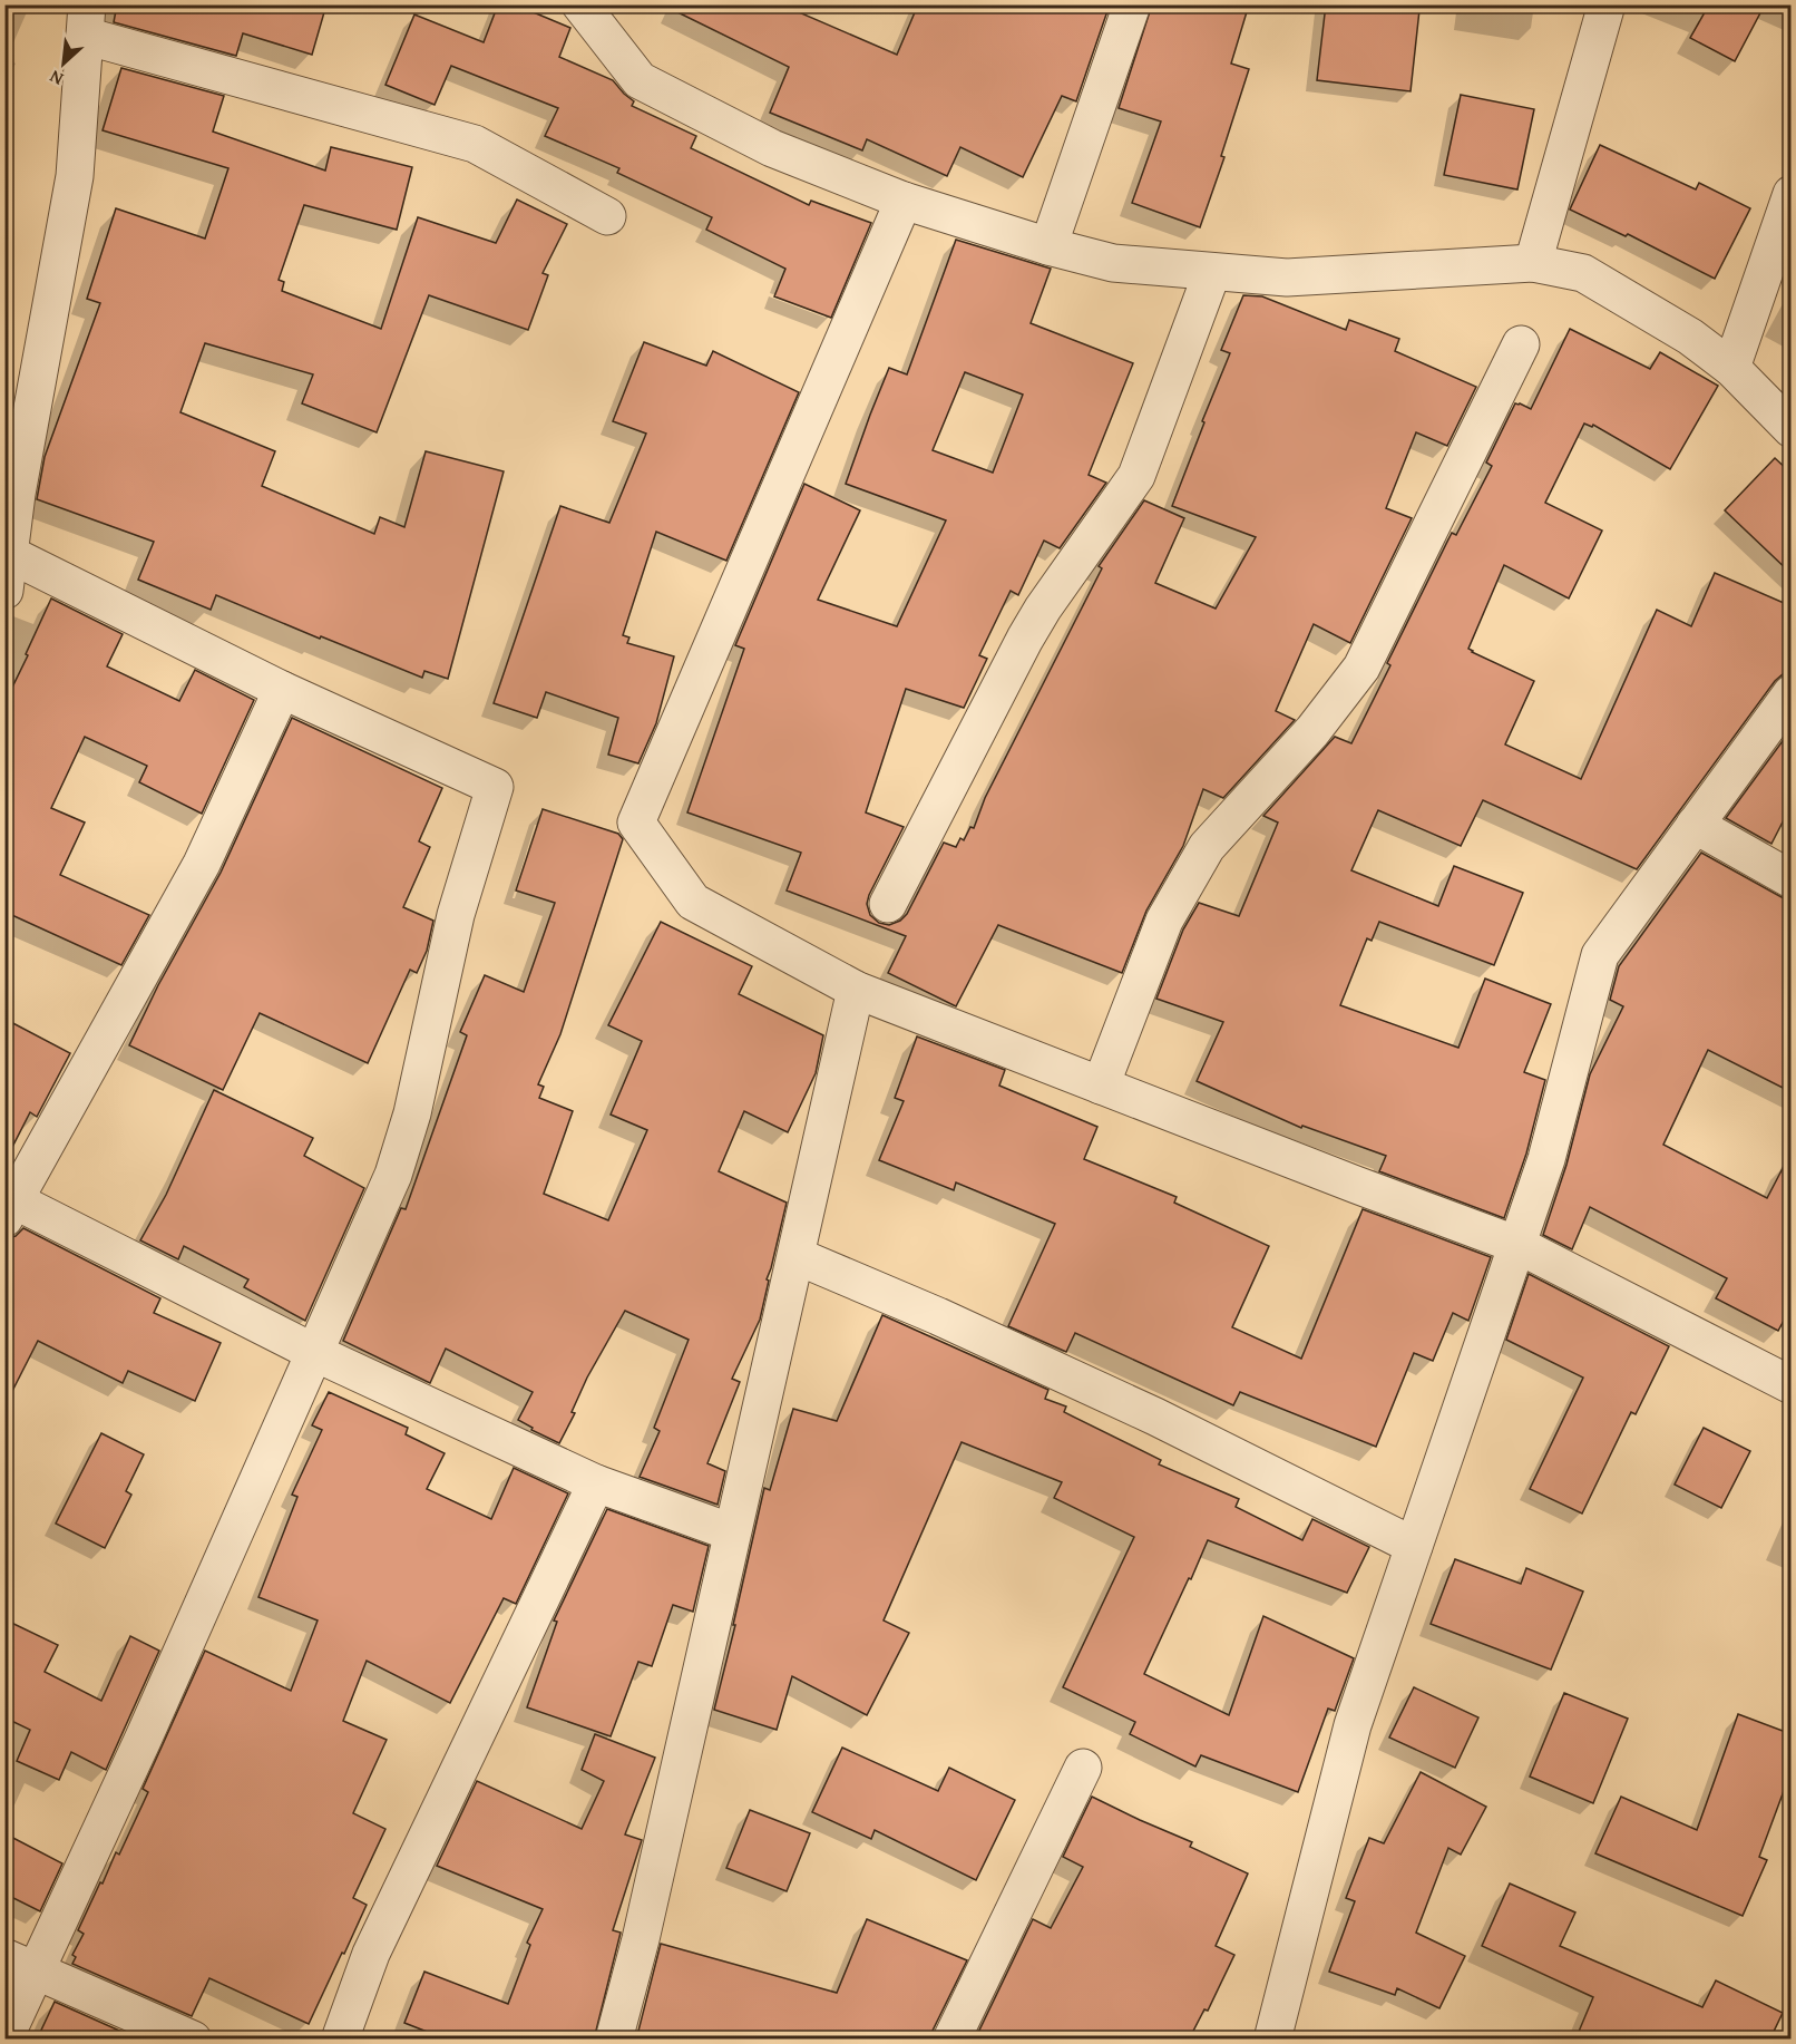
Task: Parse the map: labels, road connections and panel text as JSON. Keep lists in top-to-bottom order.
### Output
{
  "north": "bottom left"
}
